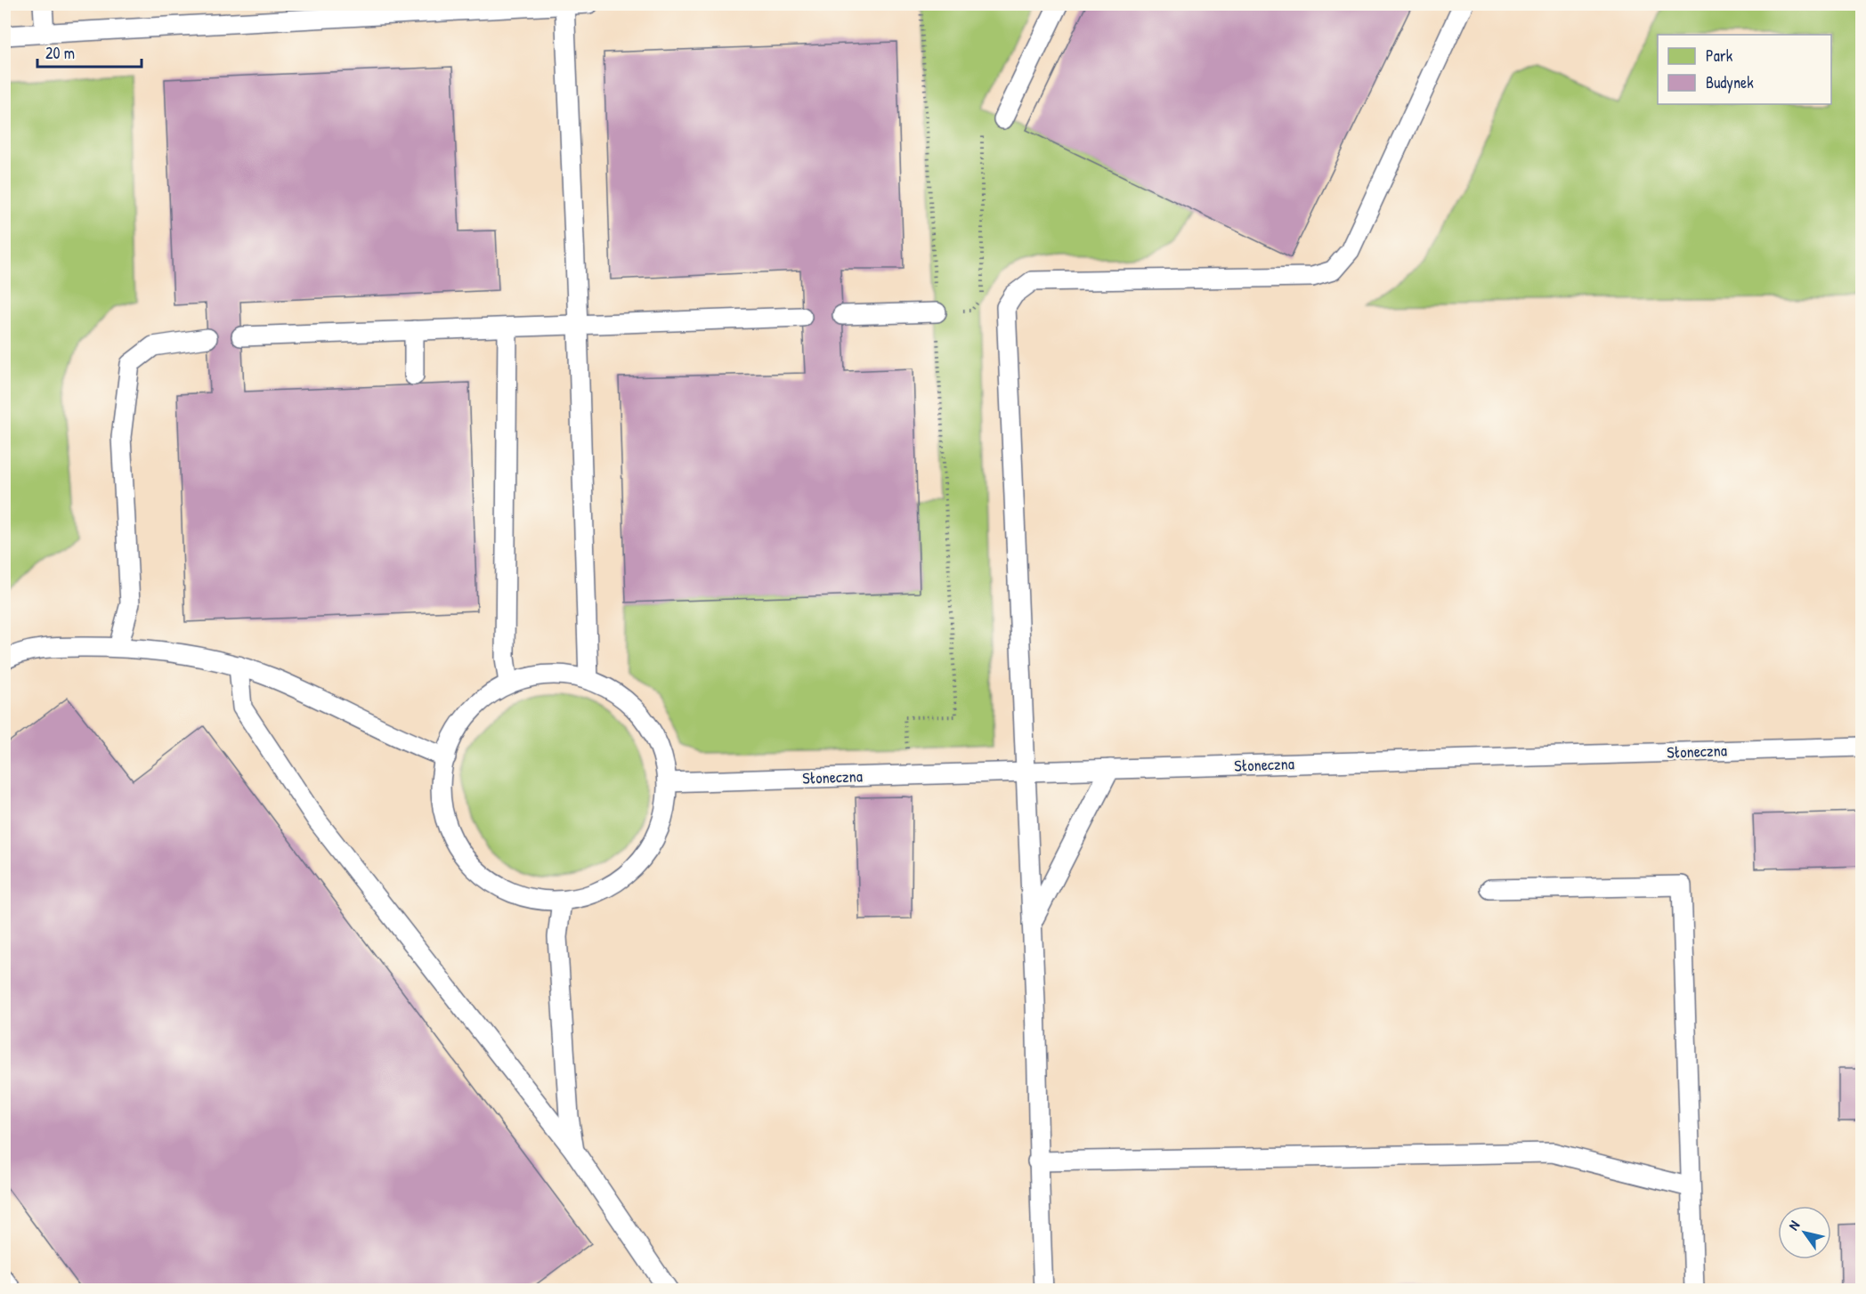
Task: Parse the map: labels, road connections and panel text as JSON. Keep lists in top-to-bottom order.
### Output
{
  "streets": {
    "lane": ["Słoneczna"]
  },
  "legend": ["Park", "Budynek"],
  "scale_bar": "20 m",
  "north": "top left"
}
